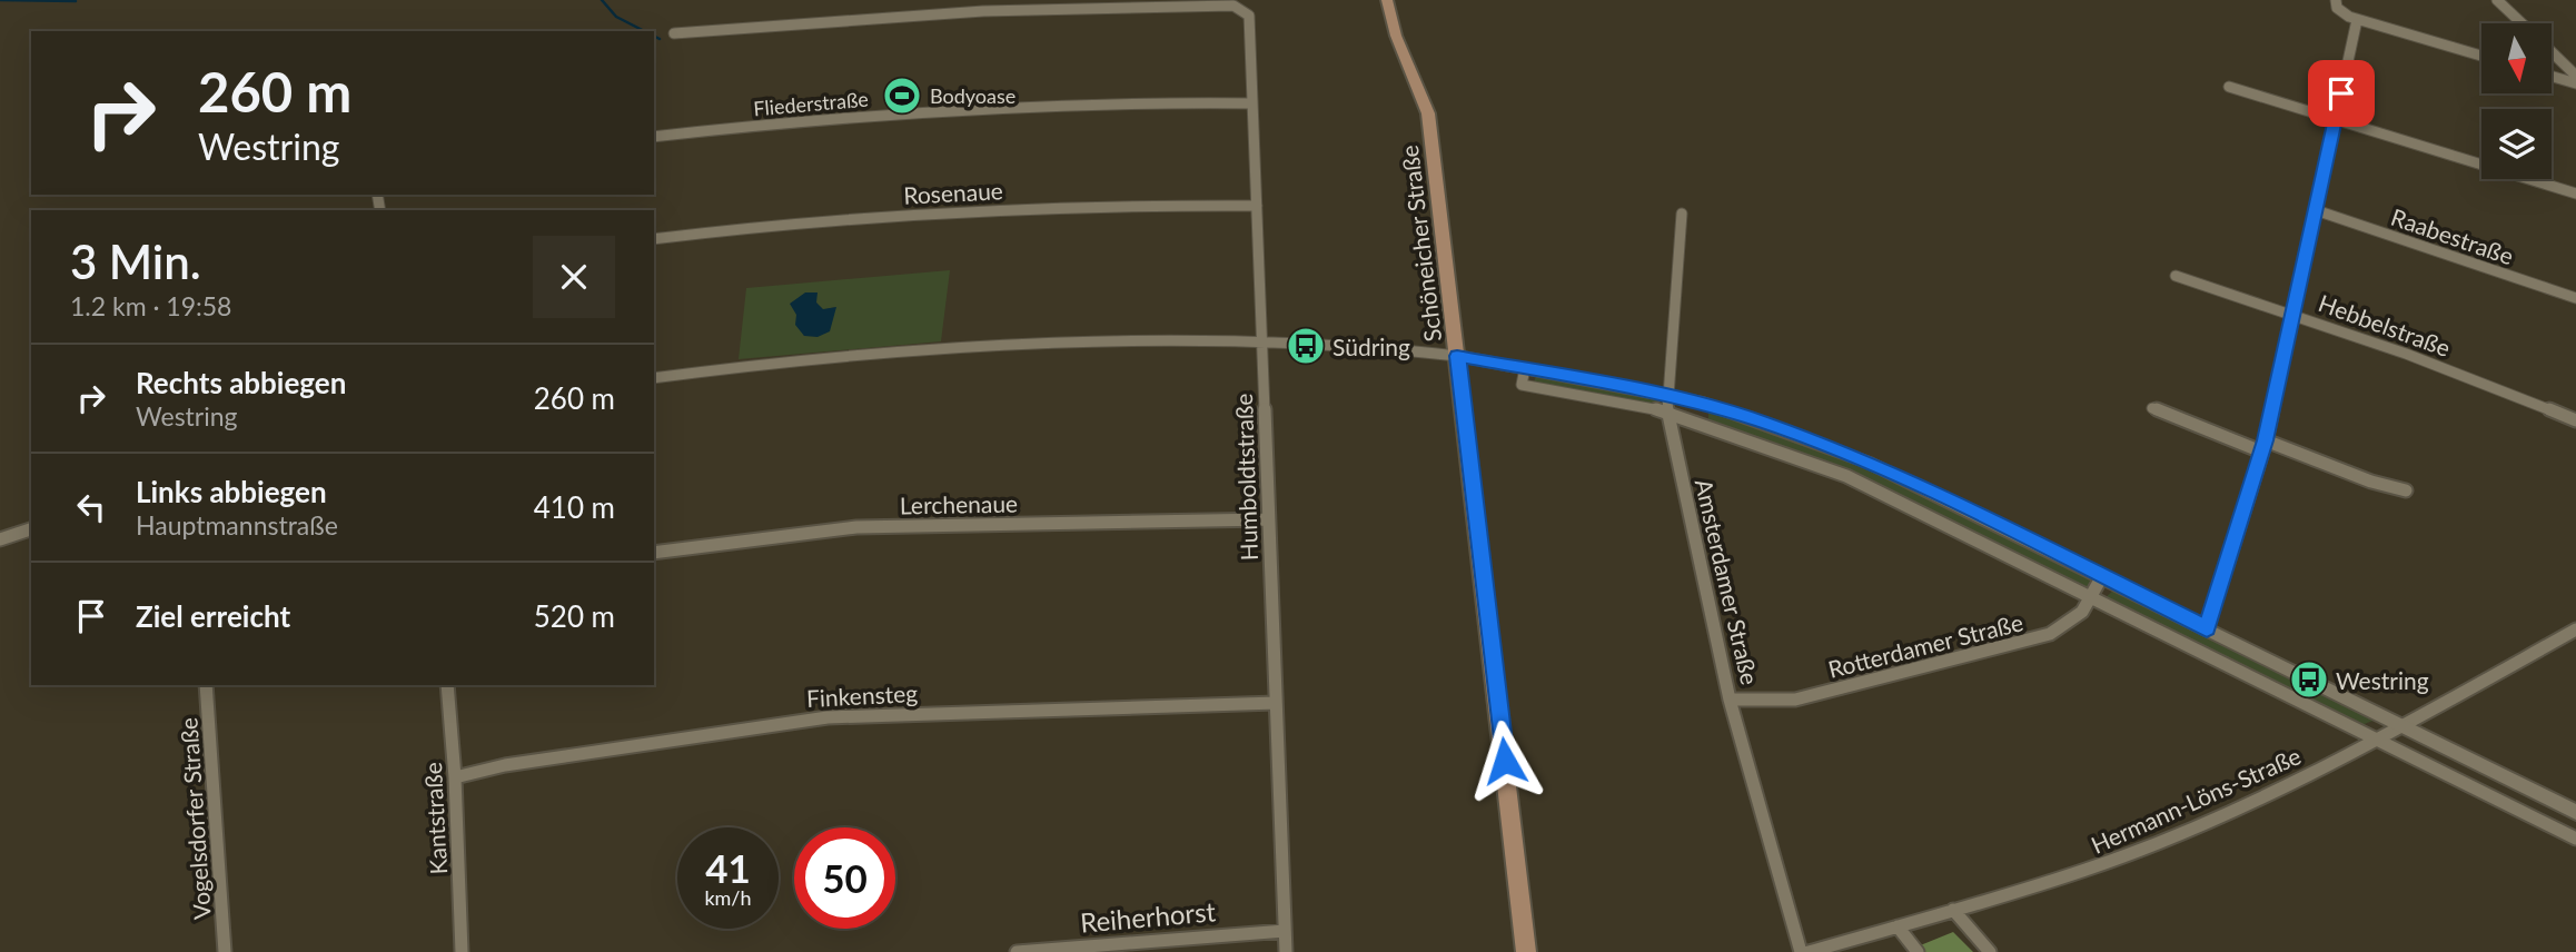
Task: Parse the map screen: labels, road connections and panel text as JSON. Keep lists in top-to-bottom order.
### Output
{
  "streets": {
    "main road": ["Schöneicher Straße"],
    "street": [
      "Fliederstraße",
      "Rosenaue",
      "Raabestraße",
      "Hebbelstraße",
      "Humboldtstraße",
      "Lerchenaue",
      "Amsterdamer Straße",
      "Rotterdamer Straße",
      "Finkensteg",
      "Hermann-Löns-Straße",
      "Vogelsdorfer Straße",
      "Kantstraße",
      "Reiherhorst"
    ]
  },
  "crossings": [
    ["Fliederstraße", "Humboldtstraße"],
    ["Rosenaue", "Humboldtstraße"],
    ["Humboldtstraße", "Lerchenaue"],
    ["Humboldtstraße", "Finkensteg"],
    ["Humboldtstraße", "Reiherhorst"],
    ["Amsterdamer Straße", "Rotterdamer Straße"],
    ["Finkensteg", "Kantstraße"]
  ],
  "places": {
    "sports": ["Bodyoase"],
    "bus stop": ["Südring", "Westring"]
  },
  "north": "bottom",
  "page": {
    "turn": ["260 m", "Westring"],
    "heading": ["3 Min.", "1.2 km · 19:58"],
    "list": [
      {
        "name": "Rechts abbiegen",
        "note": "Westring",
        "value": "260 m"
      },
      {
        "name": "Links abbiegen",
        "note": "Hauptmannstraße",
        "value": "410 m"
      },
      {
        "name": "Ziel erreicht",
        "value": "520 m"
      }
    ],
    "speed": "41 km/h",
    "limit": "50"
  }
}
